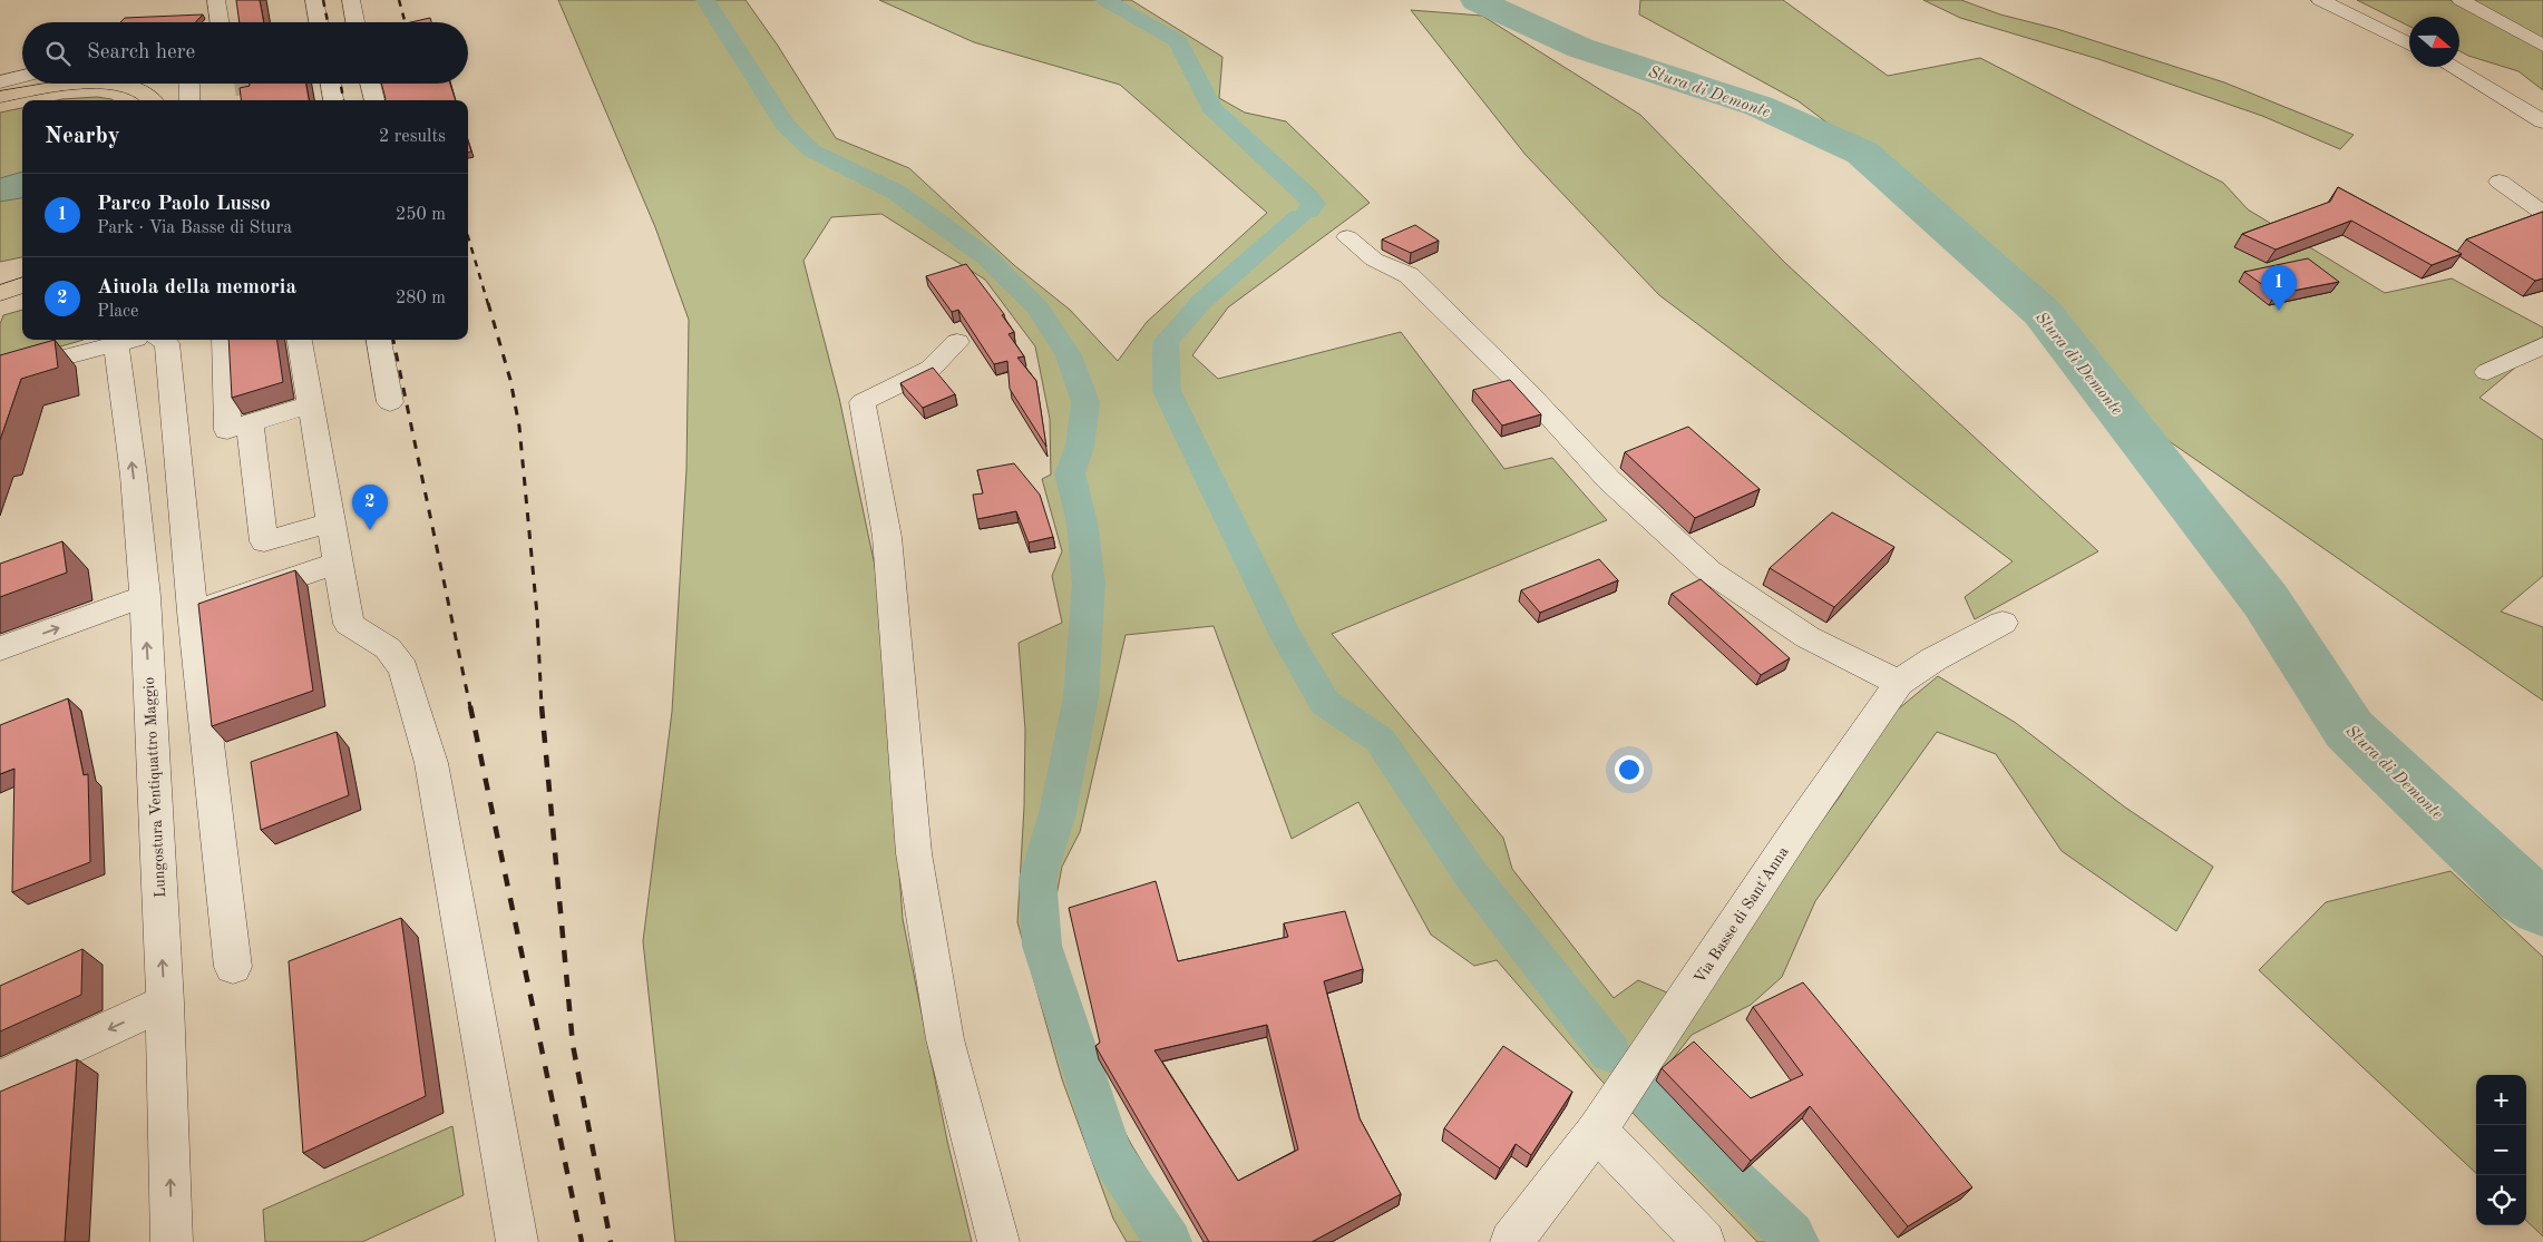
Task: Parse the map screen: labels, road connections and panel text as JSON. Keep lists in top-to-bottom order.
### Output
{
  "streets": {
    "street": ["Lungostura Ventiquattro Maggio", "Via Basse di Sant'Anna"]
  },
  "water": ["Stura di Demonte"],
  "north": "right",
  "page": {
    "search": "Search here",
    "heading": ["Nearby", "2 results"],
    "list": [
      {
        "mark": "1",
        "name": "Parco Paolo Lusso",
        "note": "Park · Via Basse di Stura",
        "value": "250 m"
      },
      {
        "mark": "2",
        "name": "Aiuola della memoria",
        "note": "Place",
        "value": "280 m"
      }
    ],
    "pins": ["1", "2"],
    "map_buttons": ["+", "−"]
  }
}
